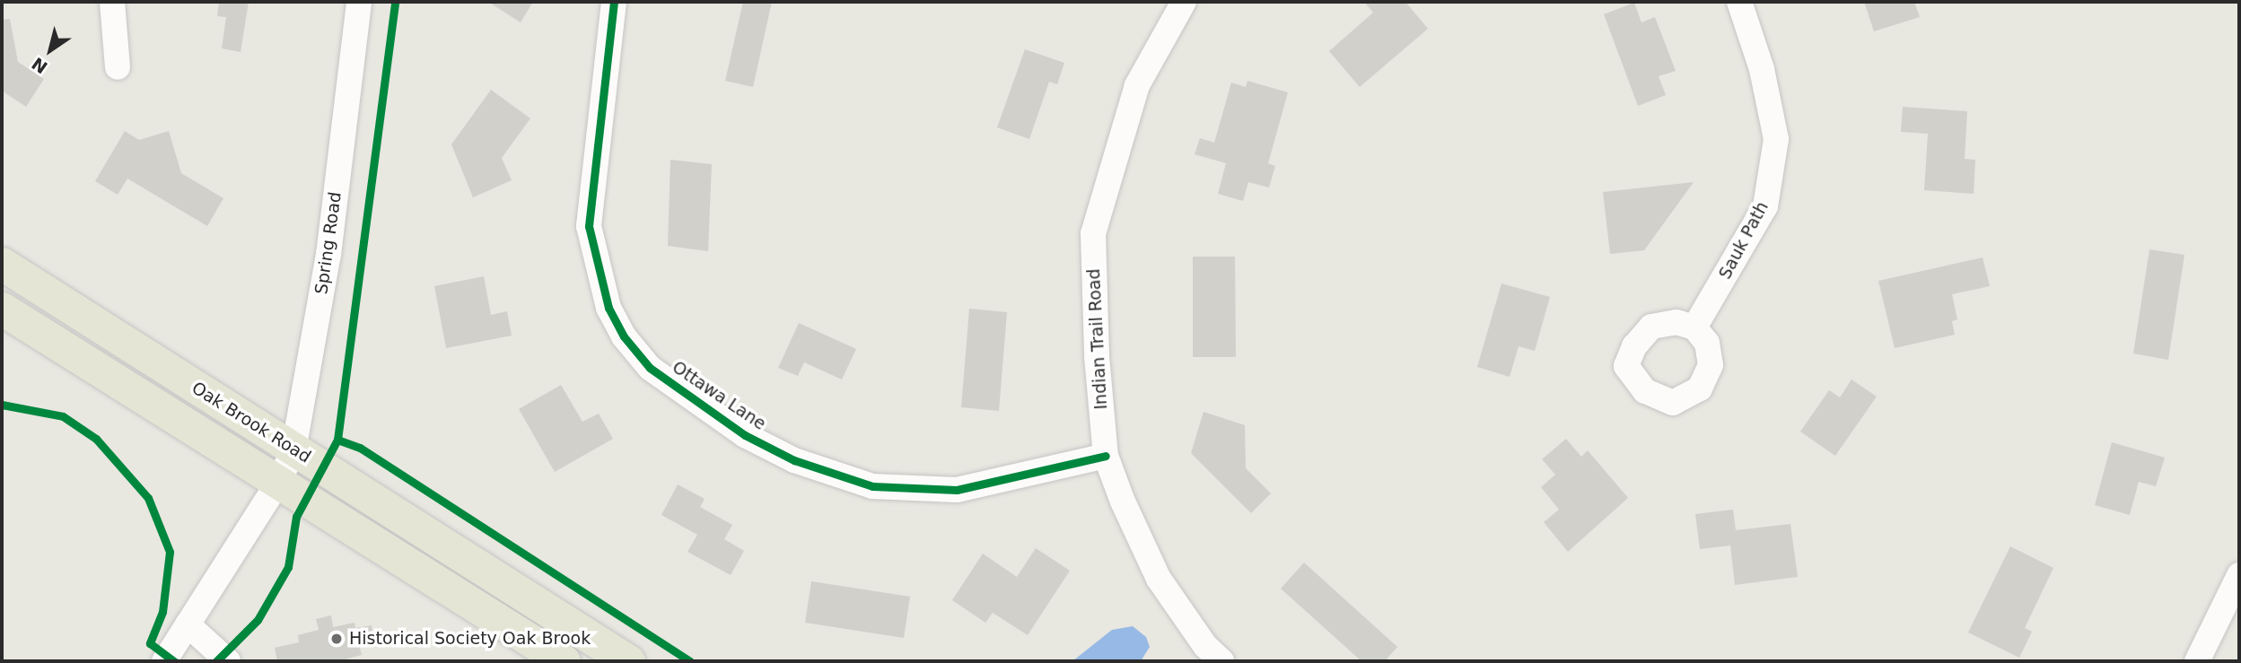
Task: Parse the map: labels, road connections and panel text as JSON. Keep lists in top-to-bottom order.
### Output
{
  "streets": {
    "main road": ["Oak Brook Road"],
    "street": [
      "Sauk Path",
      "Spring Road",
      "Indian Trail Road",
      "Ottawa Lane"
    ]
  },
  "crossings": [
    ["Spring Road", "Oak Brook Road"],
    ["Indian Trail Road", "Ottawa Lane"]
  ],
  "places": ["Historical Society Oak Brook"],
  "north": "bottom left"
}
